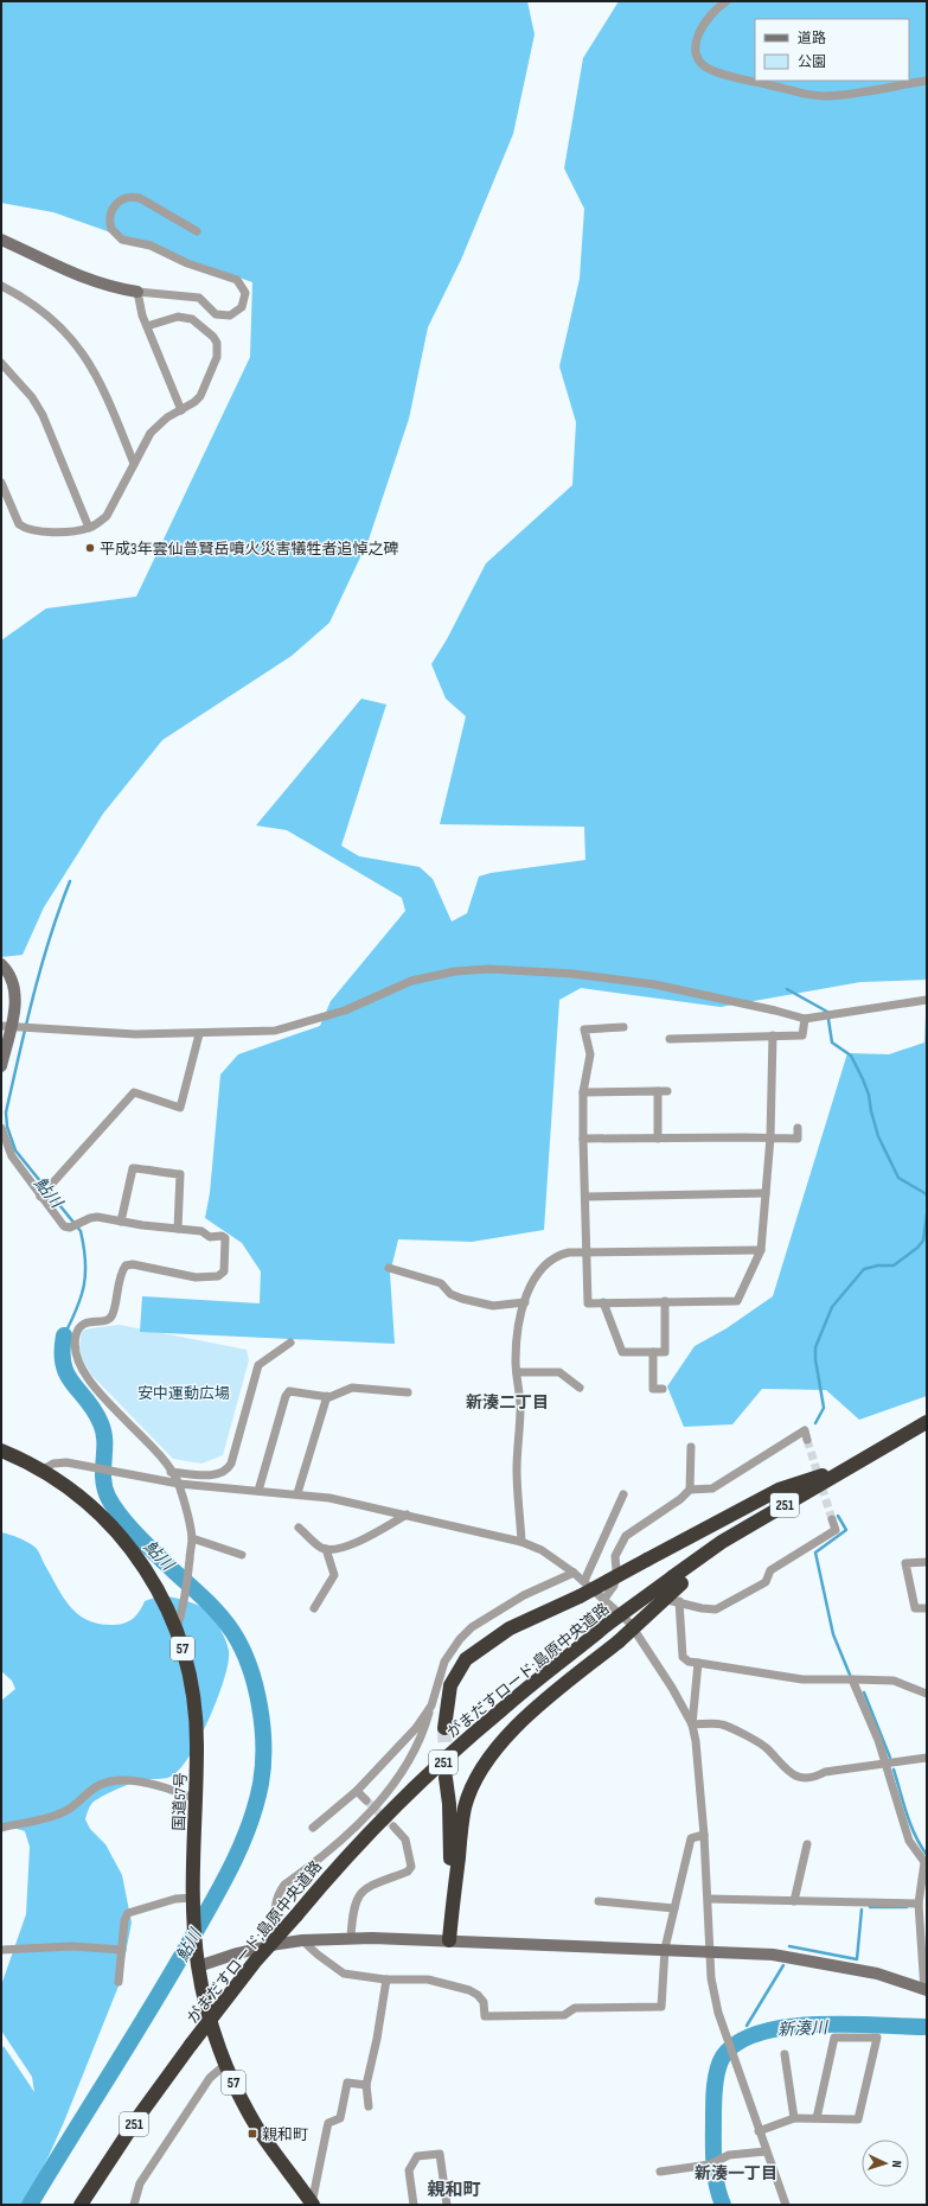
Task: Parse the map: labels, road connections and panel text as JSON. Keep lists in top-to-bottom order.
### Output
{
  "streets": {
    "highway": [
      "251",
      "57",
      "がまだすロード;島原中央道路",
      "国道57号"
    ]
  },
  "districts": ["新湊二丁目", "新湊一丁目", "親和町"],
  "water": ["鮎川", "新湊川"],
  "parks": ["安中運動広場"],
  "places": {
    "other": ["平成3年雲仙普賢岳噴火災害犠牲者追悼之碑"],
    "transit": ["親和町"]
  },
  "legend": ["道路", "公園"],
  "north": "right"
}
